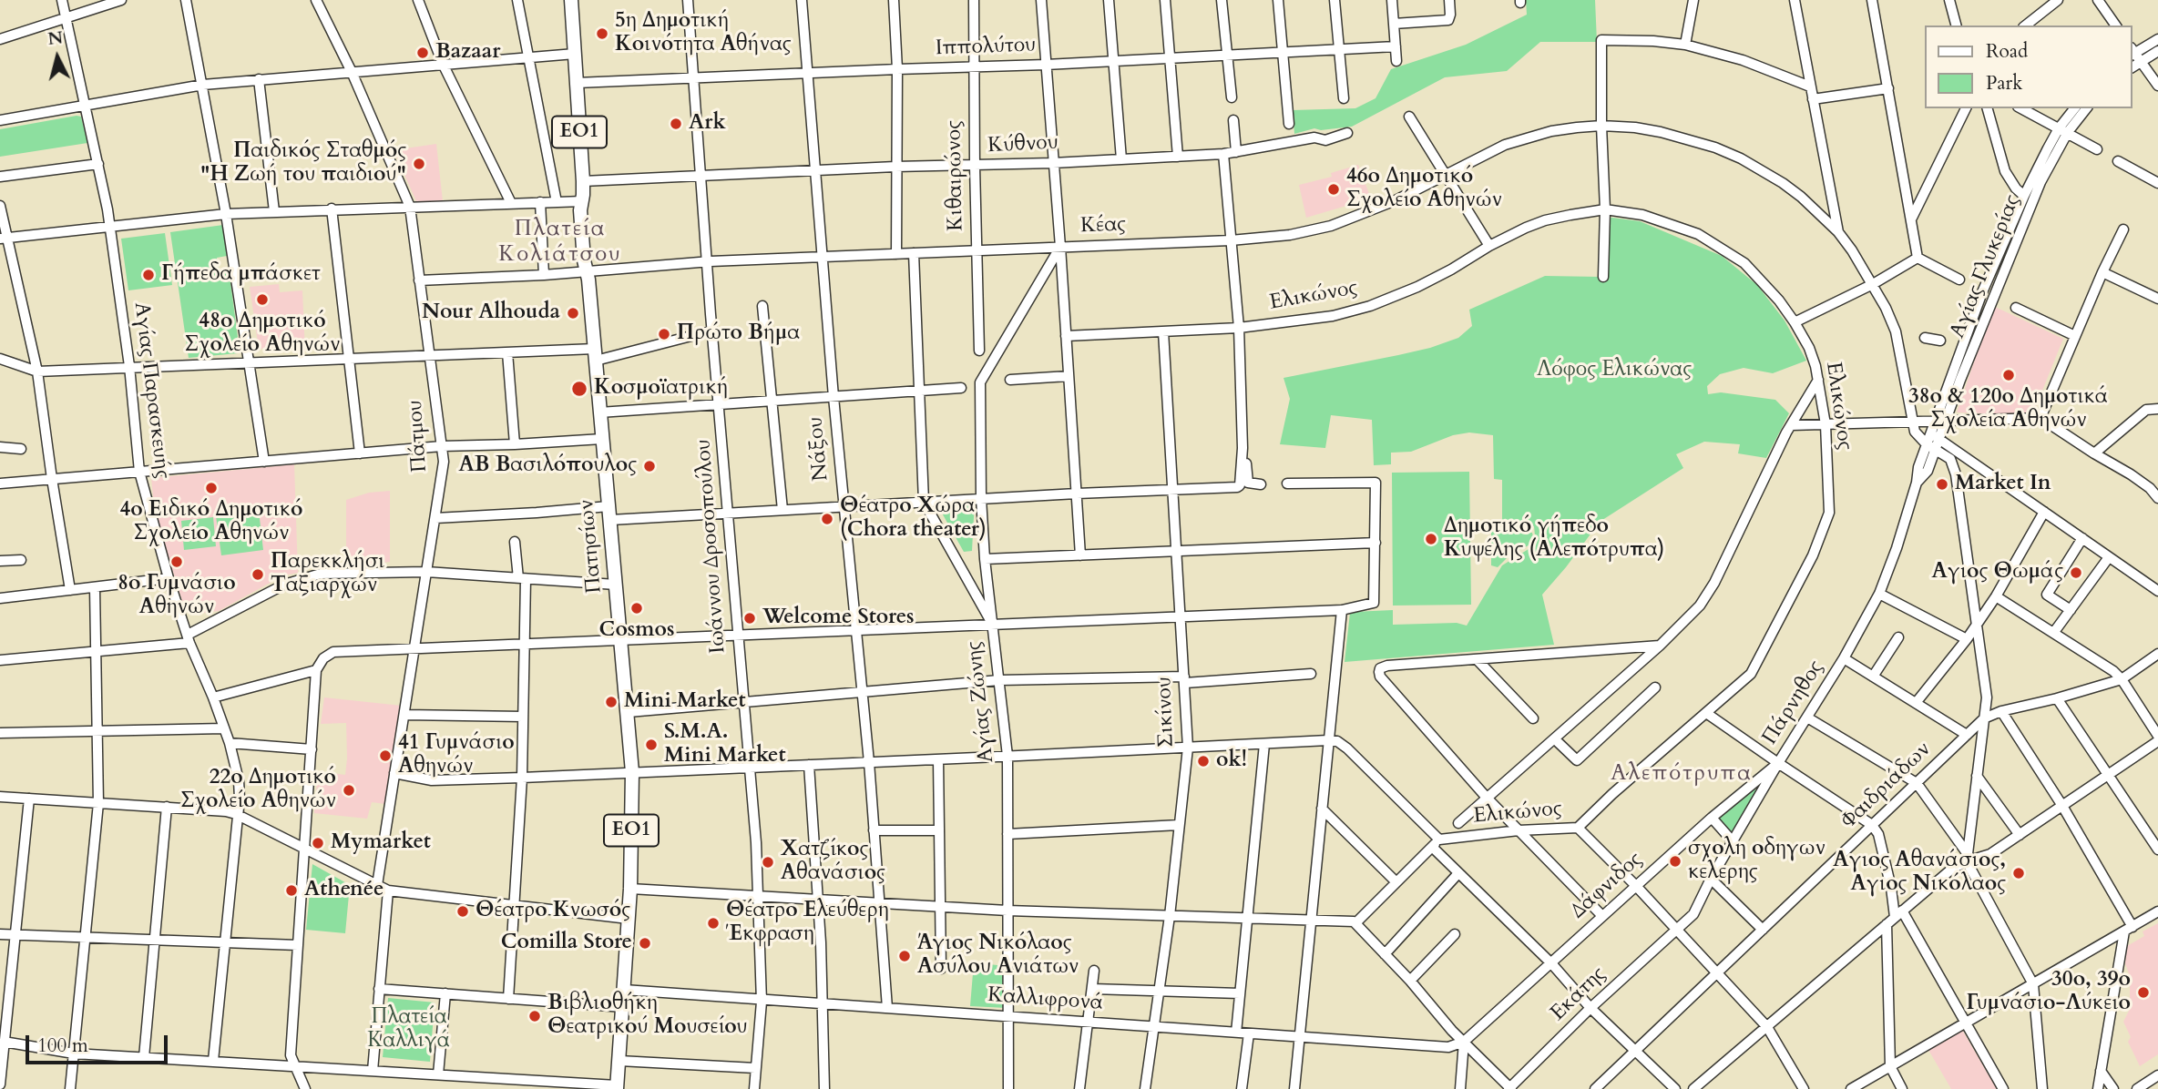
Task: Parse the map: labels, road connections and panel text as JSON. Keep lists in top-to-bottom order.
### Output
{
  "streets": {
    "main road": ["ΕΟ1", "Πατησίων"],
    "street": [
      "Ιππολύτου",
      "Κύθνου",
      "Κιθαιρώνος",
      "Κέας",
      "Αγίας Γλυκερίας",
      "Ελικώνος",
      "Αγίας Παρασκευής",
      "Πάτμου",
      "Νάξου",
      "Ιωάννου Δροσοπούλου",
      "Αγίας Ζώνης",
      "Πάρνηθος",
      "Σικίνου",
      "Φαιδριάδων",
      "Δάφνιδος",
      "Εκάτης",
      "Καλλιφρονά"
    ]
  },
  "crossings": [
    ["Ιππολύτου", "Κιθαιρώνος"],
    ["Ιππολύτου", "Νάξου"],
    ["Ιππολύτου", "Πατησίων"],
    ["Ιππολύτου", "Ιωάννου Δροσοπούλου"],
    ["Κύθνου", "Κιθαιρώνος"],
    ["Κύθνου", "Νάξου"],
    ["Κύθνου", "Πατησίων"],
    ["Κύθνου", "Ιωάννου Δροσοπούλου"],
    ["Κιθαιρώνος", "Κέας"],
    ["Κέας", "Πάτμου"],
    ["Κέας", "Νάξου"],
    ["Κέας", "Πατησίων"],
    ["Κέας", "Ιωάννου Δροσοπούλου"],
    ["Κέας", "Αγίας Ζώνης"],
    ["Αγίας Γλυκερίας", "Πάρνηθος"],
    ["Ελικώνος", "Σικίνου"],
    ["Νάξου", "Καλλιφρονά"],
    ["Πατησίων", "Καλλιφρονά"],
    ["Ιωάννου Δροσοπούλου", "Καλλιφρονά"],
    ["Αγίας Ζώνης", "Καλλιφρονά"],
    ["Πάρνηθος", "Δάφνιδος"],
    ["Πάρνηθος", "Εκάτης"],
    ["Σικίνου", "Καλλιφρονά"],
    ["Δάφνιδος", "Καλλιφρονά"]
  ],
  "districts": ["Πλατεία Κολιάτσου", "Αλεπότρυπα"],
  "parks": ["Λόφος Ελικώνας", "Πλατεία Καλλιγά"],
  "places": [
    "5η Δημοτική Κοινότητα Αθήνας",
    "Bazaar",
    "Ark",
    "Παιδικός Σταθμός \"Η Ζωή του παιδιού\"",
    "46ο Δημοτικό Σχολείο Αθηνών",
    "Γήπεδα μπάσκετ",
    "48ο Δημοτικό Σχολείο Αθηνών",
    "Nour Alhouda",
    "Πρώτο Βήμα",
    "38ο & 120ο Δημοτικά Σχολεία Αθηνών",
    "Κοσμοϊατρική",
    "ΑΒ Βασιλόπουλος",
    "Market In",
    "4ο Ειδικό Δημοτικό Σχολείο Αθηνών",
    "Θέατρο Χώρα (Chora theater)",
    "Δημοτικό γήπεδο Κυψέλης (Αλεπότρυπα)",
    "8ο Γυμνάσιο Αθηνών",
    "Αγιος Θωμάς",
    "Παρεκκλήσι Ταξιαρχών",
    "Cosmos",
    "Welcome Stores",
    "Mini Market",
    "S.M.A. Mini Market",
    "41 Γυμνάσιο Αθηνών",
    "ok!",
    "22ο Δημοτικό Σχολείο Αθηνών",
    "Mymarket",
    "σχολη οδηγων κελερης",
    "Χατζίκος Αθανάσιος",
    "Αγιος Αθανάσιος, Αγιος Νικόλαος",
    "Athenée",
    "Θέατρο Κνωσός",
    "Θέατρο Ελεύθερη Έκφραση",
    "Comilla Store",
    "Άγιος Νικόλαος Ασύλου Ανιάτων",
    "30ο, 39ο Γυμνάσιο-Λύκειο",
    "Βιβλιοθήκη Θεατρικού Μουσείου"
  ],
  "legend": ["Road", "Park"],
  "scale_bar": "100 m",
  "north": "top"
}
